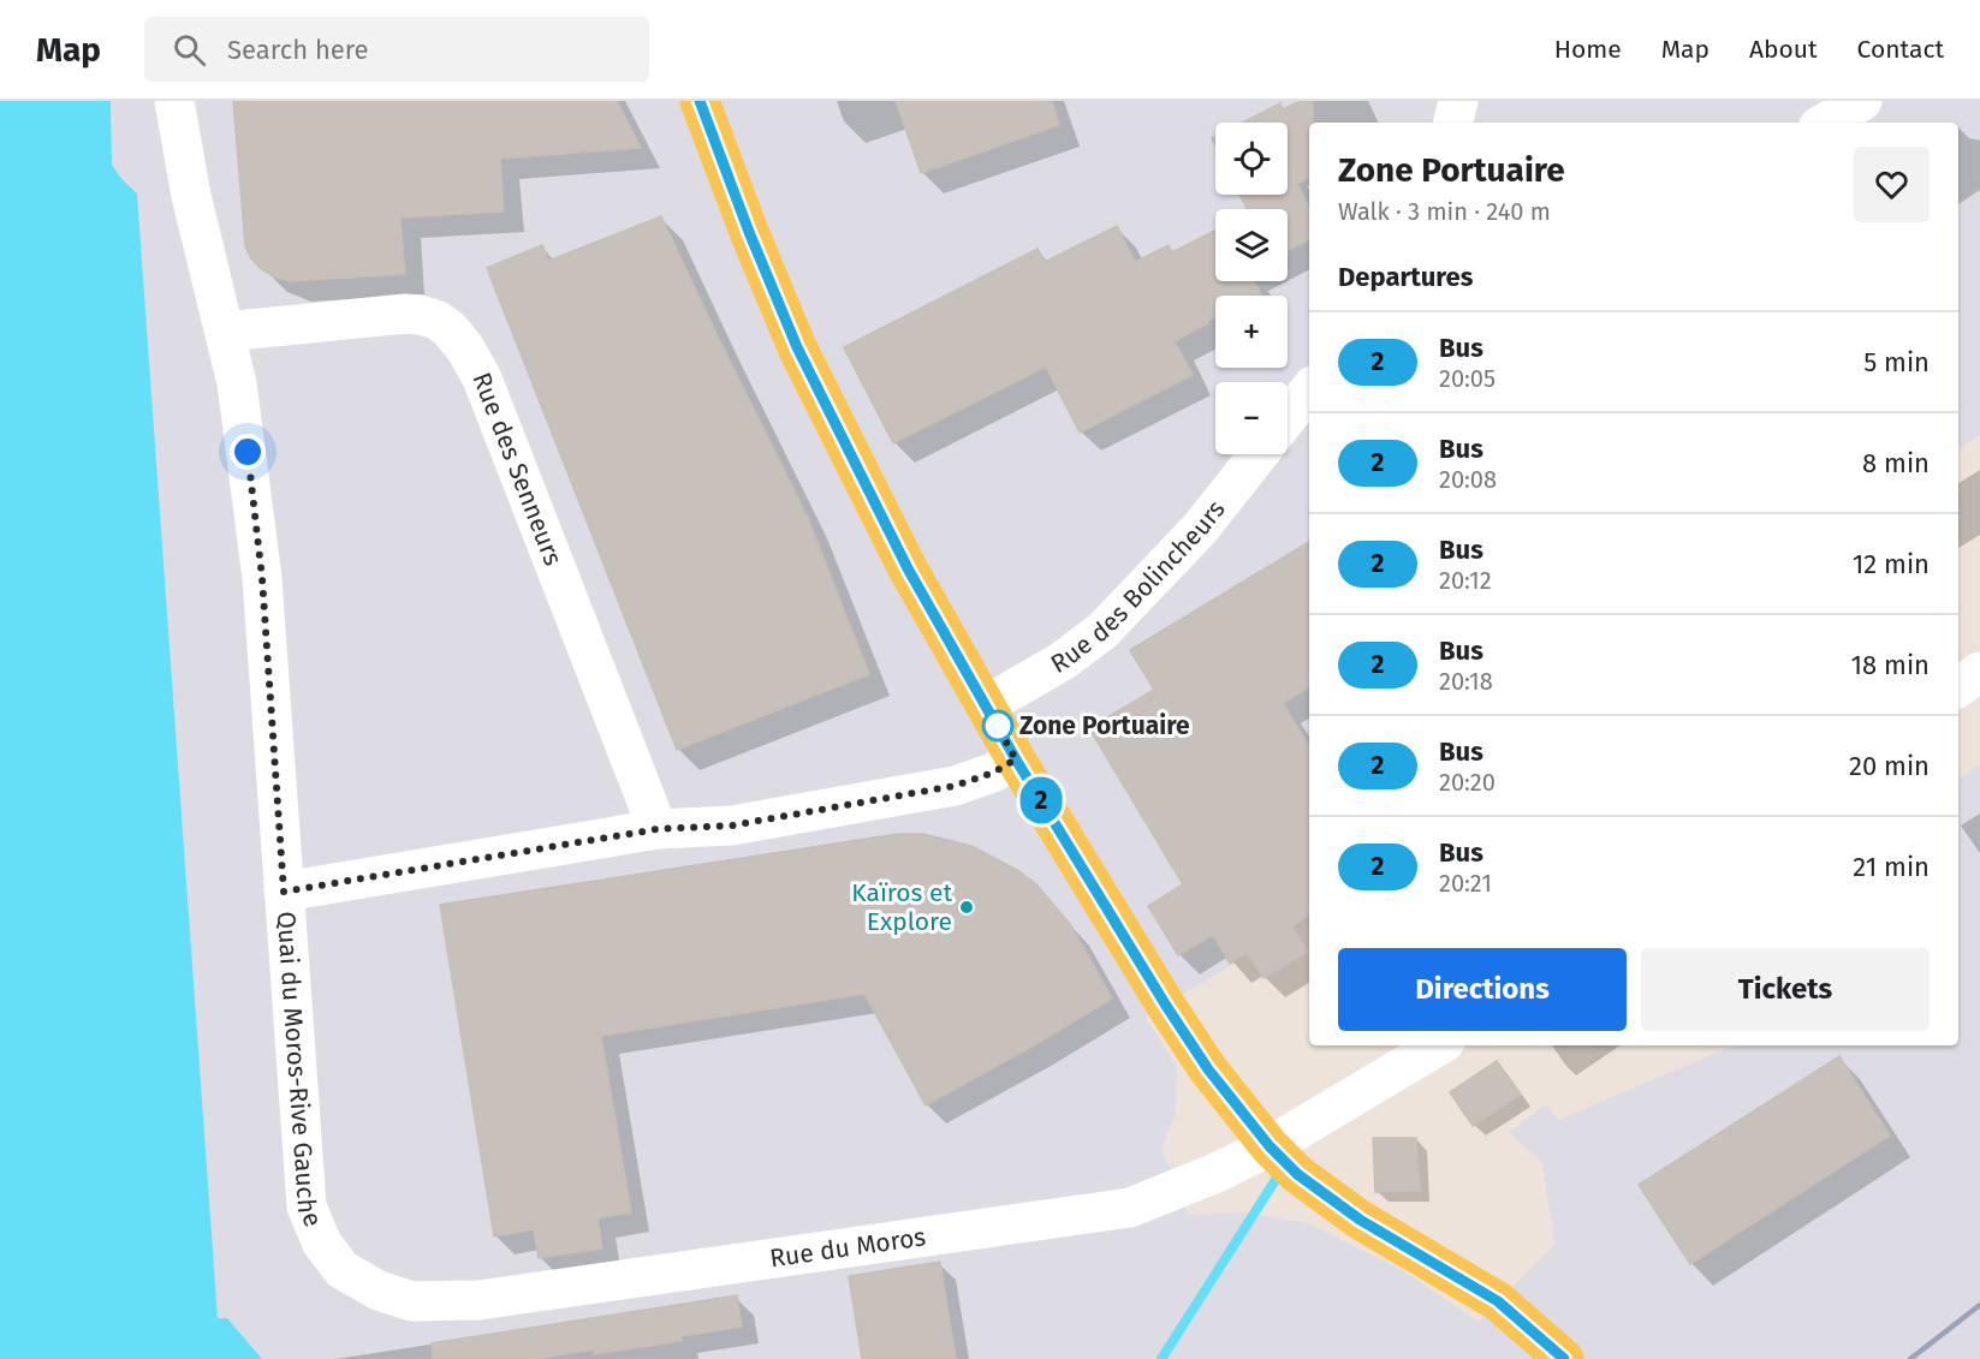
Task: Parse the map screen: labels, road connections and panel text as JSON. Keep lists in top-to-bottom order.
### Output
{
  "streets": {
    "street": [
      "Rue des Senneurs",
      "Rue des Bolincheurs",
      "Quai du Moros-Rive Gauche",
      "Rue du Moros"
    ]
  },
  "crossings": [
    ["Rue des Senneurs", "Quai du Moros-Rive Gauche"],
    ["Quai du Moros-Rive Gauche", "Rue du Moros"]
  ],
  "places": ["Zone Portuaire", "Kaïros et Explore"],
  "lines": ["bus line 2"],
  "page": {
    "header": "Map",
    "search": "Search here",
    "nav": [
      "Home",
      "Map",
      "About",
      "Contact"
    ],
    "on_map": "2",
    "map_buttons": ["+", "−"],
    "heading": [
      ["Zone Portuaire", "Walk · 3 min · 240 m"],
      "Departures"
    ],
    "list": [
      {
        "mark": "2",
        "name": "Bus",
        "note": "20:05",
        "value": "5 min"
      },
      {
        "mark": "2",
        "name": "Bus",
        "note": "20:08",
        "value": "8 min"
      },
      {
        "mark": "2",
        "name": "Bus",
        "note": "20:12",
        "value": "12 min"
      },
      {
        "mark": "2",
        "name": "Bus",
        "note": "20:18",
        "value": "18 min"
      },
      {
        "mark": "2",
        "name": "Bus",
        "note": "20:20",
        "value": "20 min"
      },
      {
        "mark": "2",
        "name": "Bus",
        "note": "20:21",
        "value": "21 min"
      }
    ],
    "buttons": ["Directions", "Tickets"]
  }
}
